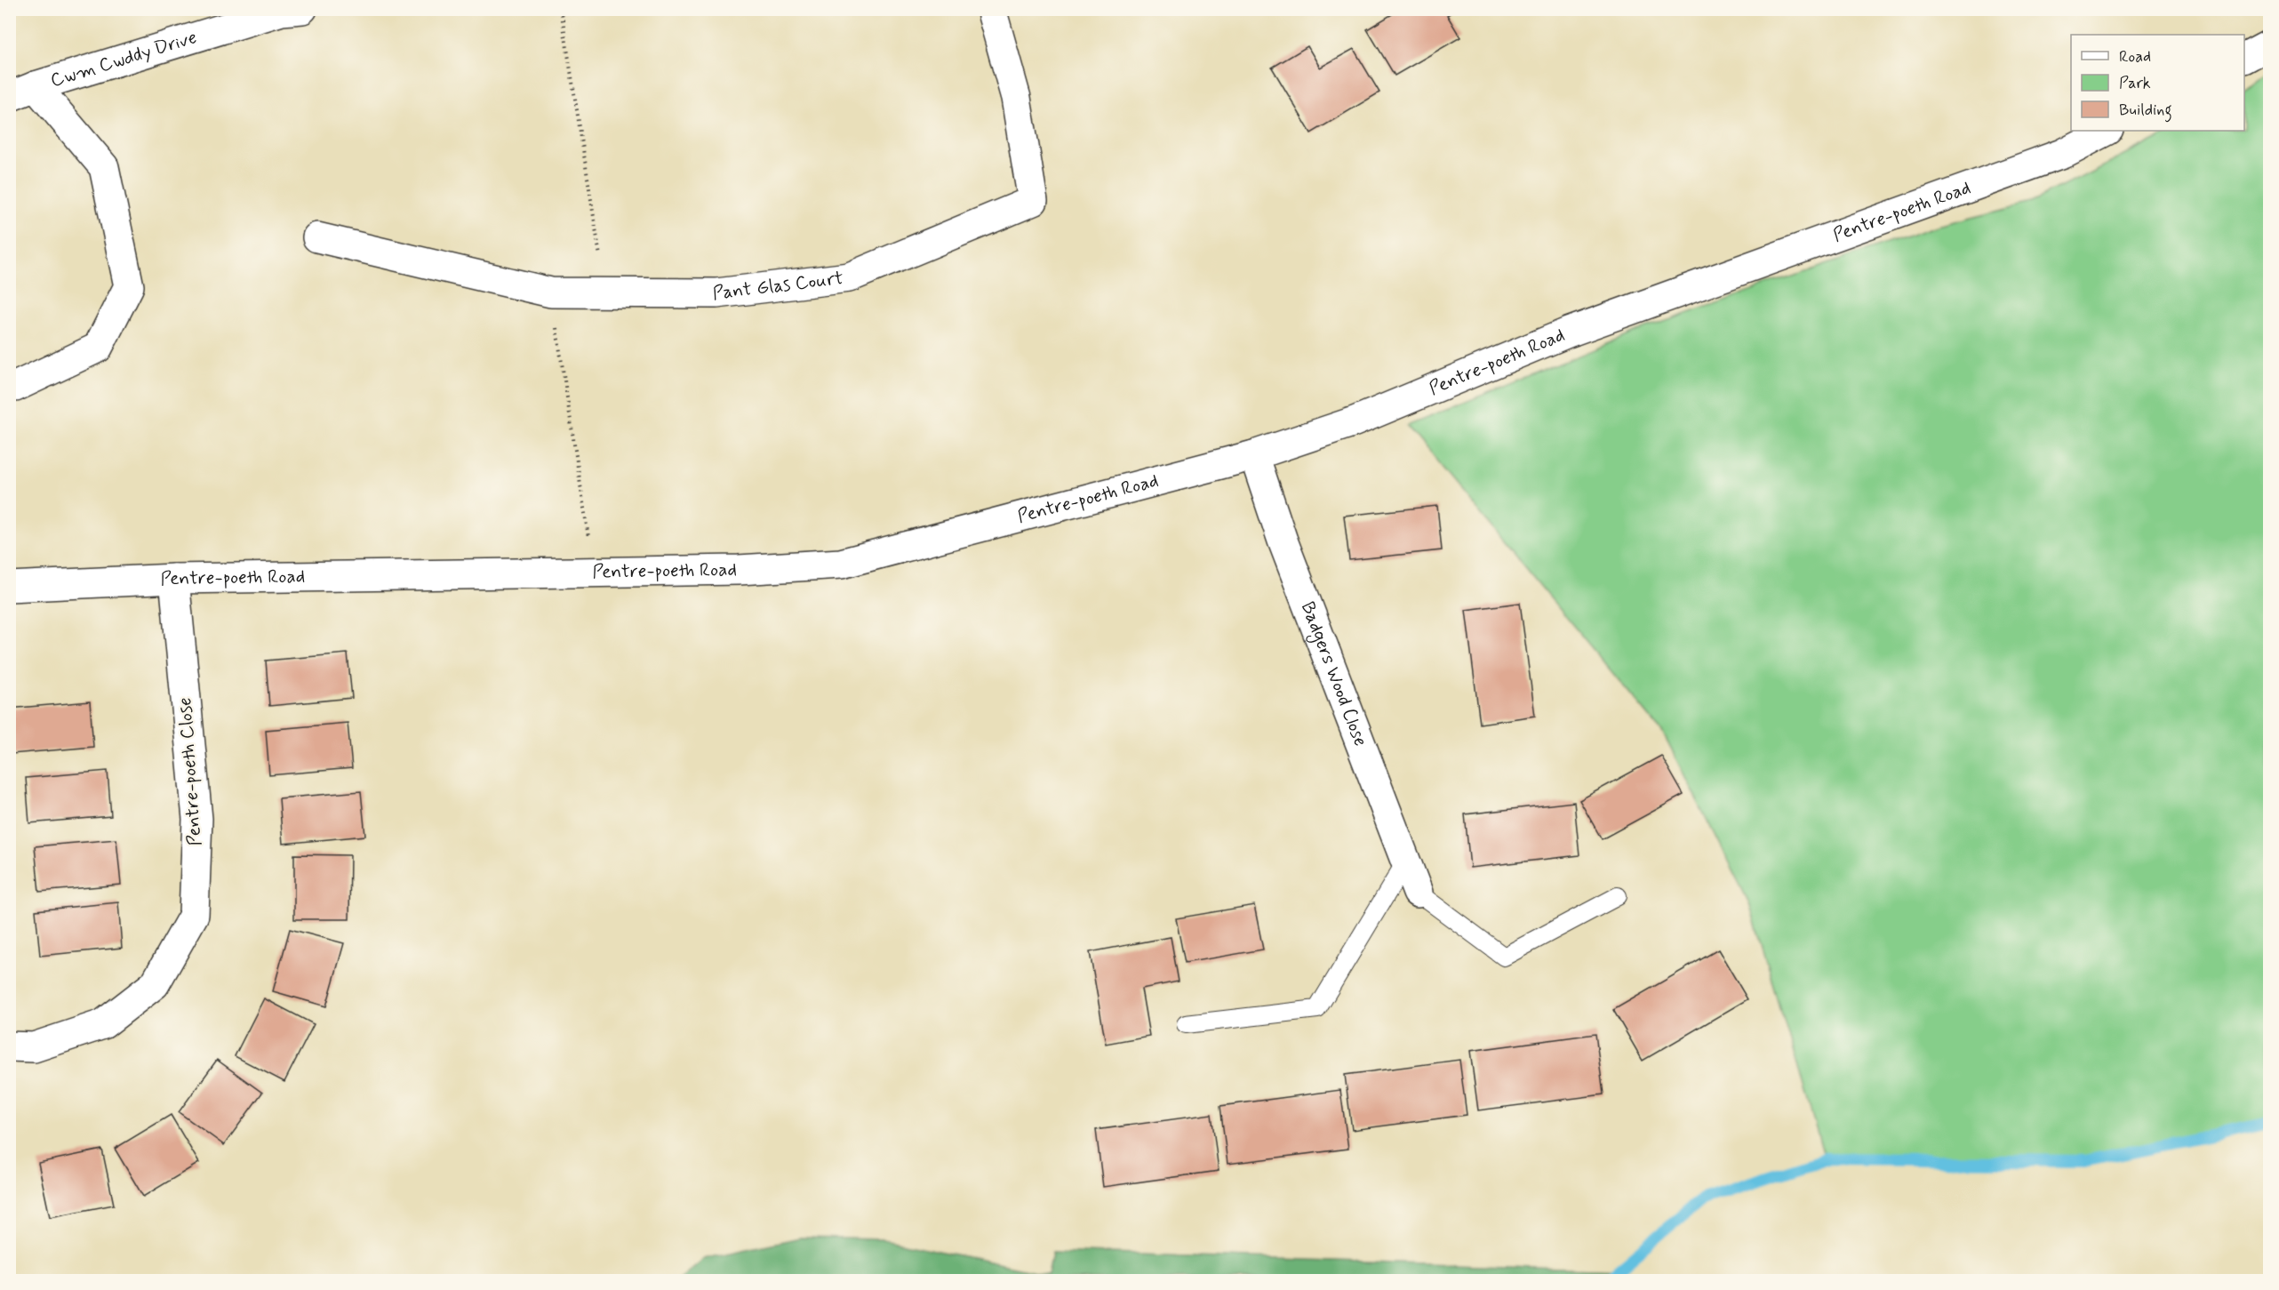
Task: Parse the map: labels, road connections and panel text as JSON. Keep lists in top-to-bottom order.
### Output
{
  "streets": {
    "street": [
      "Cwm Cwddy Drive",
      "Pentre-poeth Road",
      "Pant Glas Court",
      "Badgers Wood Close",
      "Pentre-poeth Close"
    ]
  },
  "crossings": [
    ["Pentre-poeth Road", "Badgers Wood Close"],
    ["Pentre-poeth Road", "Pentre-poeth Close"]
  ],
  "legend": ["Road", "Park", "Building"]
}
